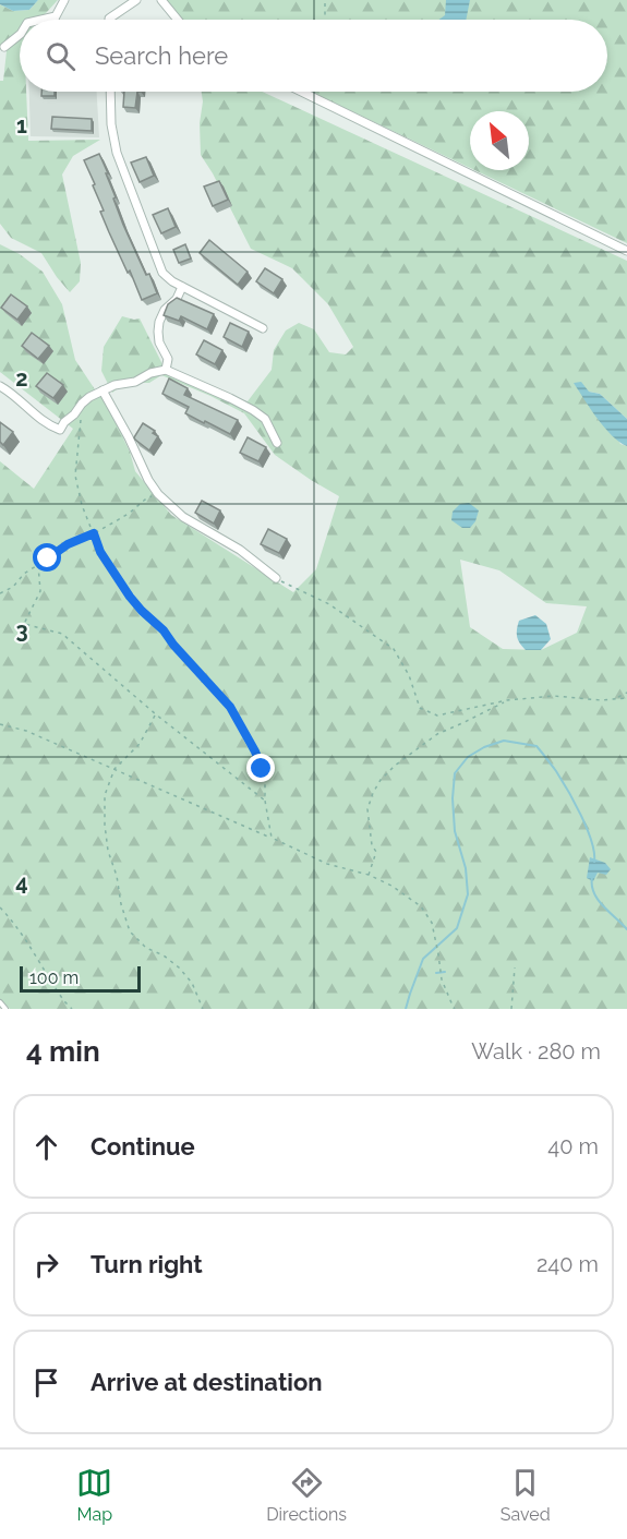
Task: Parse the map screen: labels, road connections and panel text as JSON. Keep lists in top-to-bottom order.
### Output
{
  "scale_bar": "100 m",
  "north": "top left",
  "page": {
    "search": "Search here",
    "scale": "100 m",
    "heading": ["4 min", "Walk · 280 m"],
    "list": [
      ["Continue", "40 m"],
      ["Turn right", "240 m"],
      "Arrive at destination"
    ],
    "nav": ["Map", "Directions", "Saved"]
  },
  "grid": {
    "rows": [
      "1",
      "2",
      "3",
      "4"
    ]
  }
}
